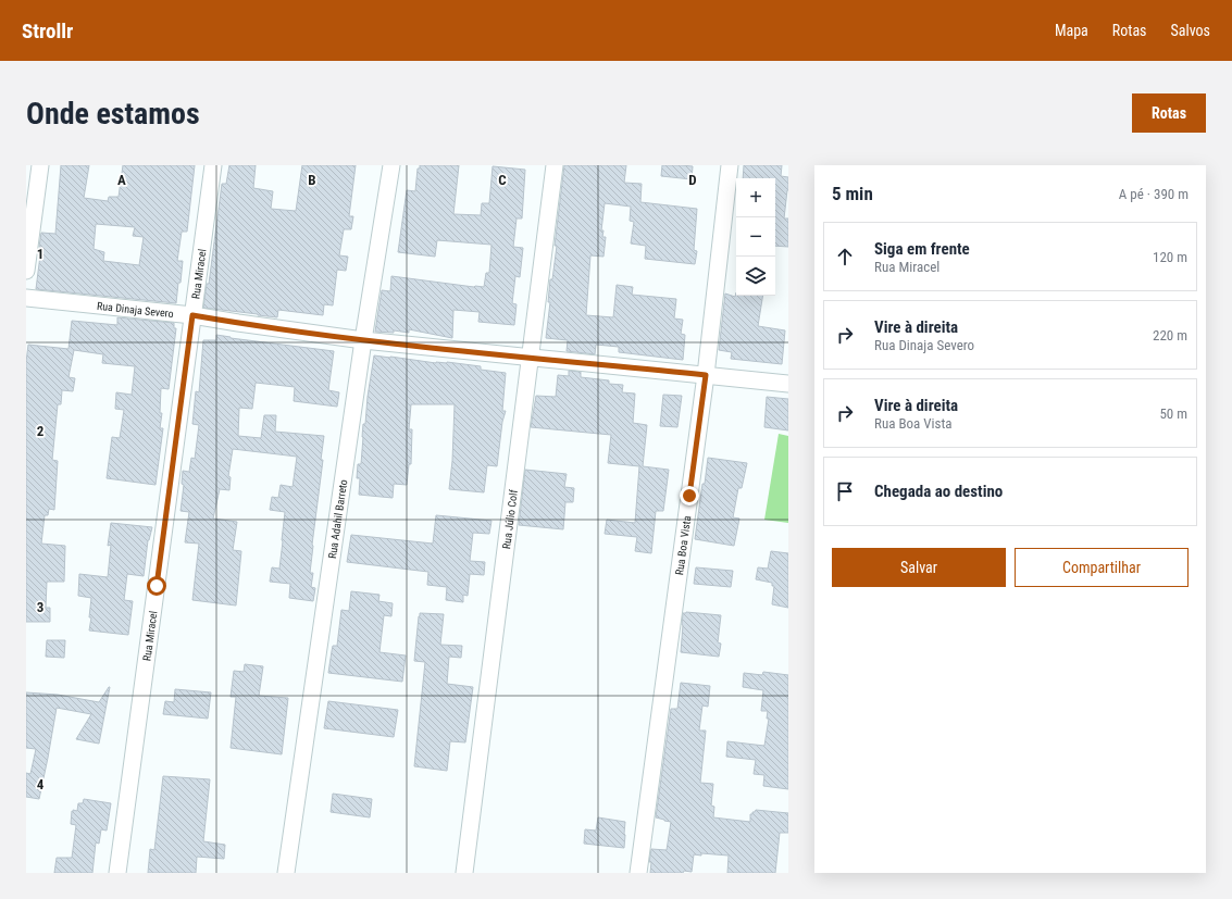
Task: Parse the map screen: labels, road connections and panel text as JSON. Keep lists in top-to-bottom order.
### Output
{
  "streets": {
    "street": [
      "Rua Miracel",
      "Rua Dinaja Severo",
      "Rua Adahil Barreto",
      "Rua Júlio Colf",
      "Rua Boa Vista"
    ]
  },
  "crossings": [
    ["Rua Miracel", "Rua Dinaja Severo"],
    ["Rua Dinaja Severo", "Rua Adahil Barreto"],
    ["Rua Dinaja Severo", "Rua Júlio Colf"],
    ["Rua Dinaja Severo", "Rua Boa Vista"]
  ],
  "page": {
    "header": "Strollr",
    "nav": ["Mapa", "Rotas", "Salvos"],
    "buttons": [
      "Rotas",
      ["Salvar", "Compartilhar"]
    ],
    "title": "Onde estamos",
    "heading": ["5 min", "A pé · 390 m"],
    "map_buttons": ["+", "−"],
    "list": [
      ["Siga em frente", "Rua Miracel", "120 m"],
      ["Vire à direita", "Rua Dinaja Severo", "220 m"],
      ["Vire à direita", "Rua Boa Vista", "50 m"],
      "Chegada ao destino"
    ]
  },
  "grid": {
    "columns": [
      "A",
      "B",
      "C",
      "D"
    ],
    "rows": [
      "1",
      "2",
      "3",
      "4"
    ]
  }
}
